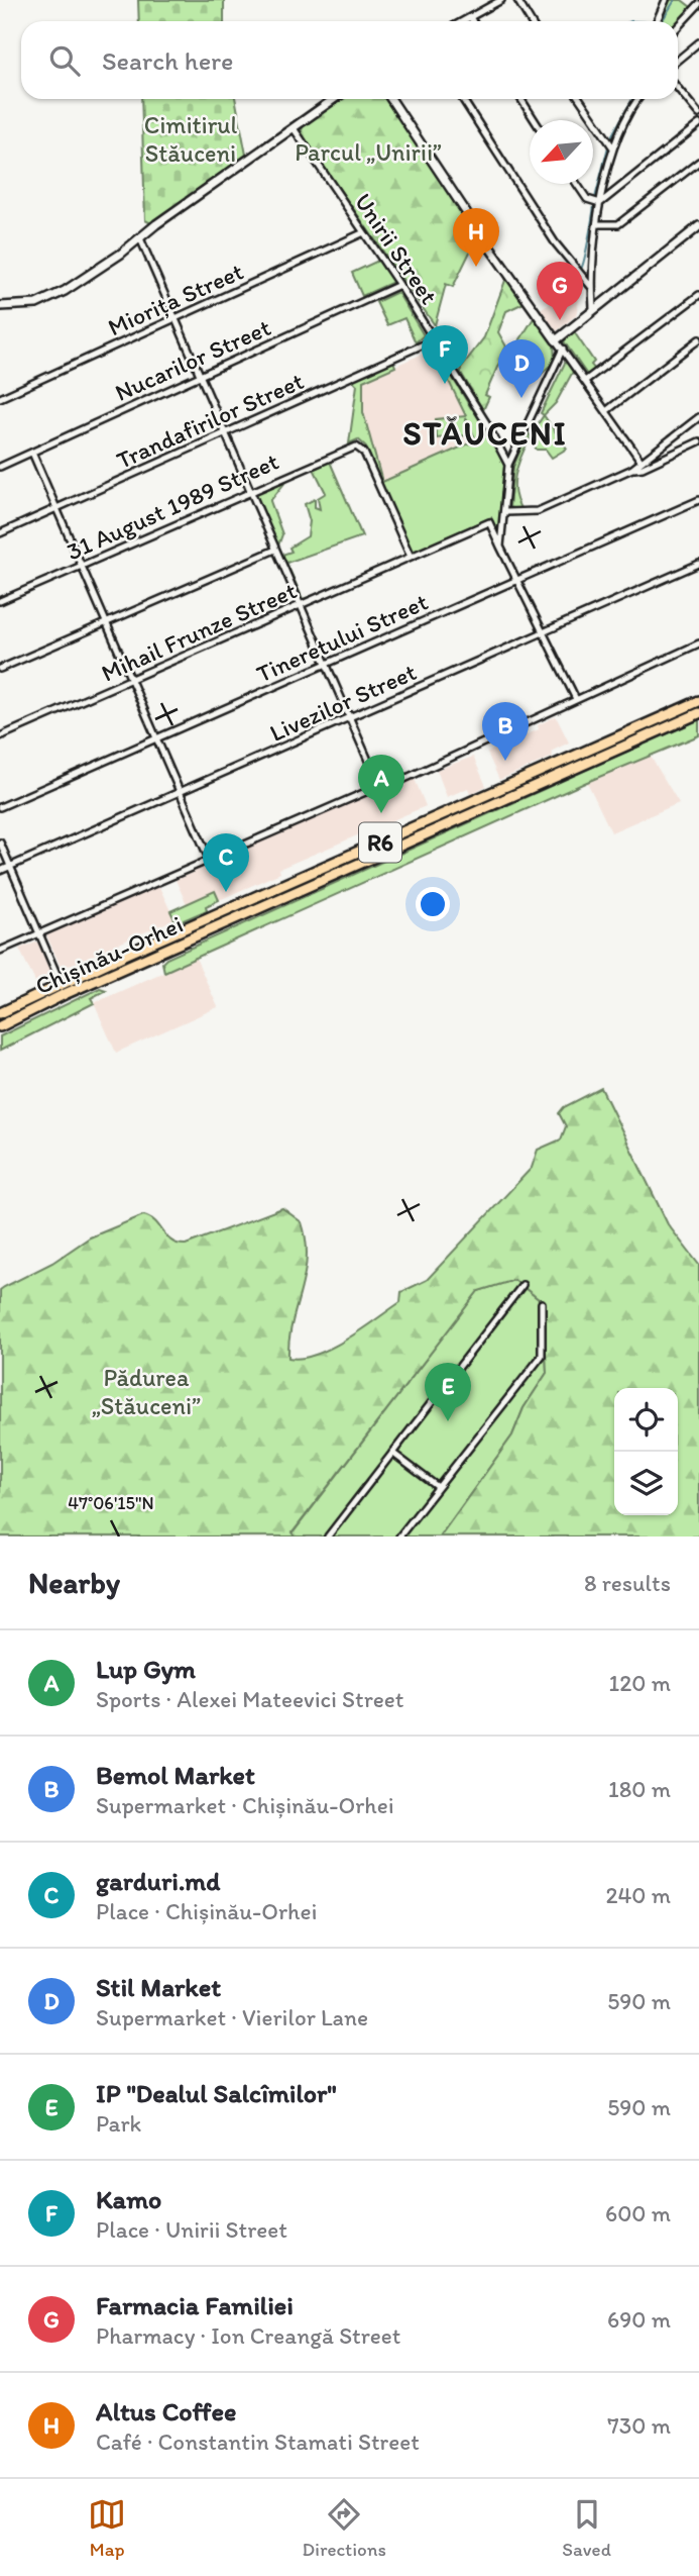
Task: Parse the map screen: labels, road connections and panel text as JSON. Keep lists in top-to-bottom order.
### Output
{
  "streets": {
    "highway": ["R6", "Chișinău-Orhei"],
    "street": [
      "Unirii Street",
      "Miorița Street",
      "Nucarilor Street",
      "Trandafirilor Street",
      "31 August 1989 Street",
      "Mihail Frunze Street",
      "Tineretului Street",
      "Livezilor Street"
    ]
  },
  "crossings": [
    ["Unirii Street", "Miorița Street"],
    ["Unirii Street", "Nucarilor Street"],
    ["Unirii Street", "Trandafirilor Street"],
    ["31 August 1989 Street", "Mihail Frunze Street"]
  ],
  "districts": ["STĂUCENI"],
  "parks": ["Cimitirul Stăuceni", "Parcul „Unirii”", "Pădurea „Stăuceni”"],
  "north": "bottom left",
  "page": {
    "search": "Search here",
    "pins": [
      "H",
      "G",
      "F",
      "D",
      "B",
      "A",
      "C",
      "E"
    ],
    "heading": ["Nearby", "8 results"],
    "list": [
      {
        "mark": "A",
        "name": "Lup Gym",
        "note": "Sports · Alexei Mateevici Street",
        "value": "120 m"
      },
      {
        "mark": "B",
        "name": "Bemol Market",
        "note": "Supermarket · Chișinău-Orhei",
        "value": "180 m"
      },
      {
        "mark": "C",
        "name": "garduri.md",
        "note": "Place · Chișinău-Orhei",
        "value": "240 m"
      },
      {
        "mark": "D",
        "name": "Stil Market",
        "note": "Supermarket · Vierilor Lane",
        "value": "590 m"
      },
      {
        "mark": "E",
        "name": "IP \"Dealul Salcîmilor\"",
        "note": "Park",
        "value": "590 m"
      },
      {
        "mark": "F",
        "name": "Kamo",
        "note": "Place · Unirii Street",
        "value": "600 m"
      },
      {
        "mark": "G",
        "name": "Farmacia Familiei",
        "note": "Pharmacy · Ion Creangă Street",
        "value": "690 m"
      },
      {
        "mark": "H",
        "name": "Altus Coffee",
        "note": "Café · Constantin Stamati Street",
        "value": "730 m"
      }
    ],
    "nav": ["Map", "Directions", "Saved"]
  },
  "coordinates": ["47°06'15\"N"]
}
